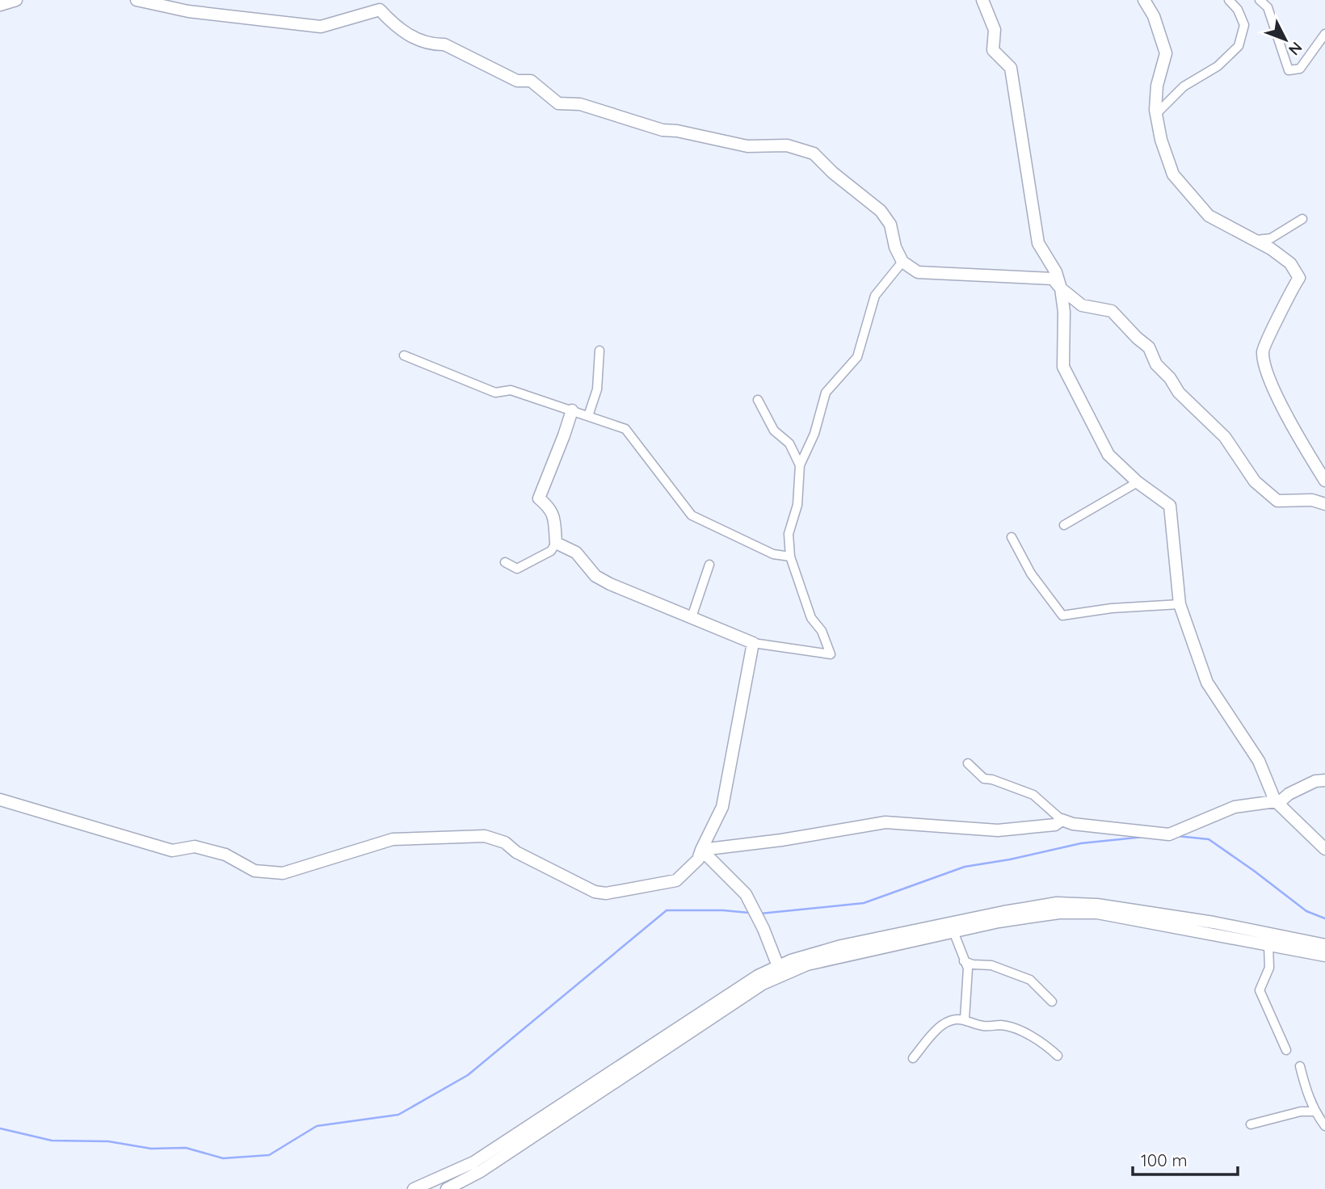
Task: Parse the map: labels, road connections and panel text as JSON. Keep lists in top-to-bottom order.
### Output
{
  "scale_bar": "100 m",
  "north": "bottom right"
}
